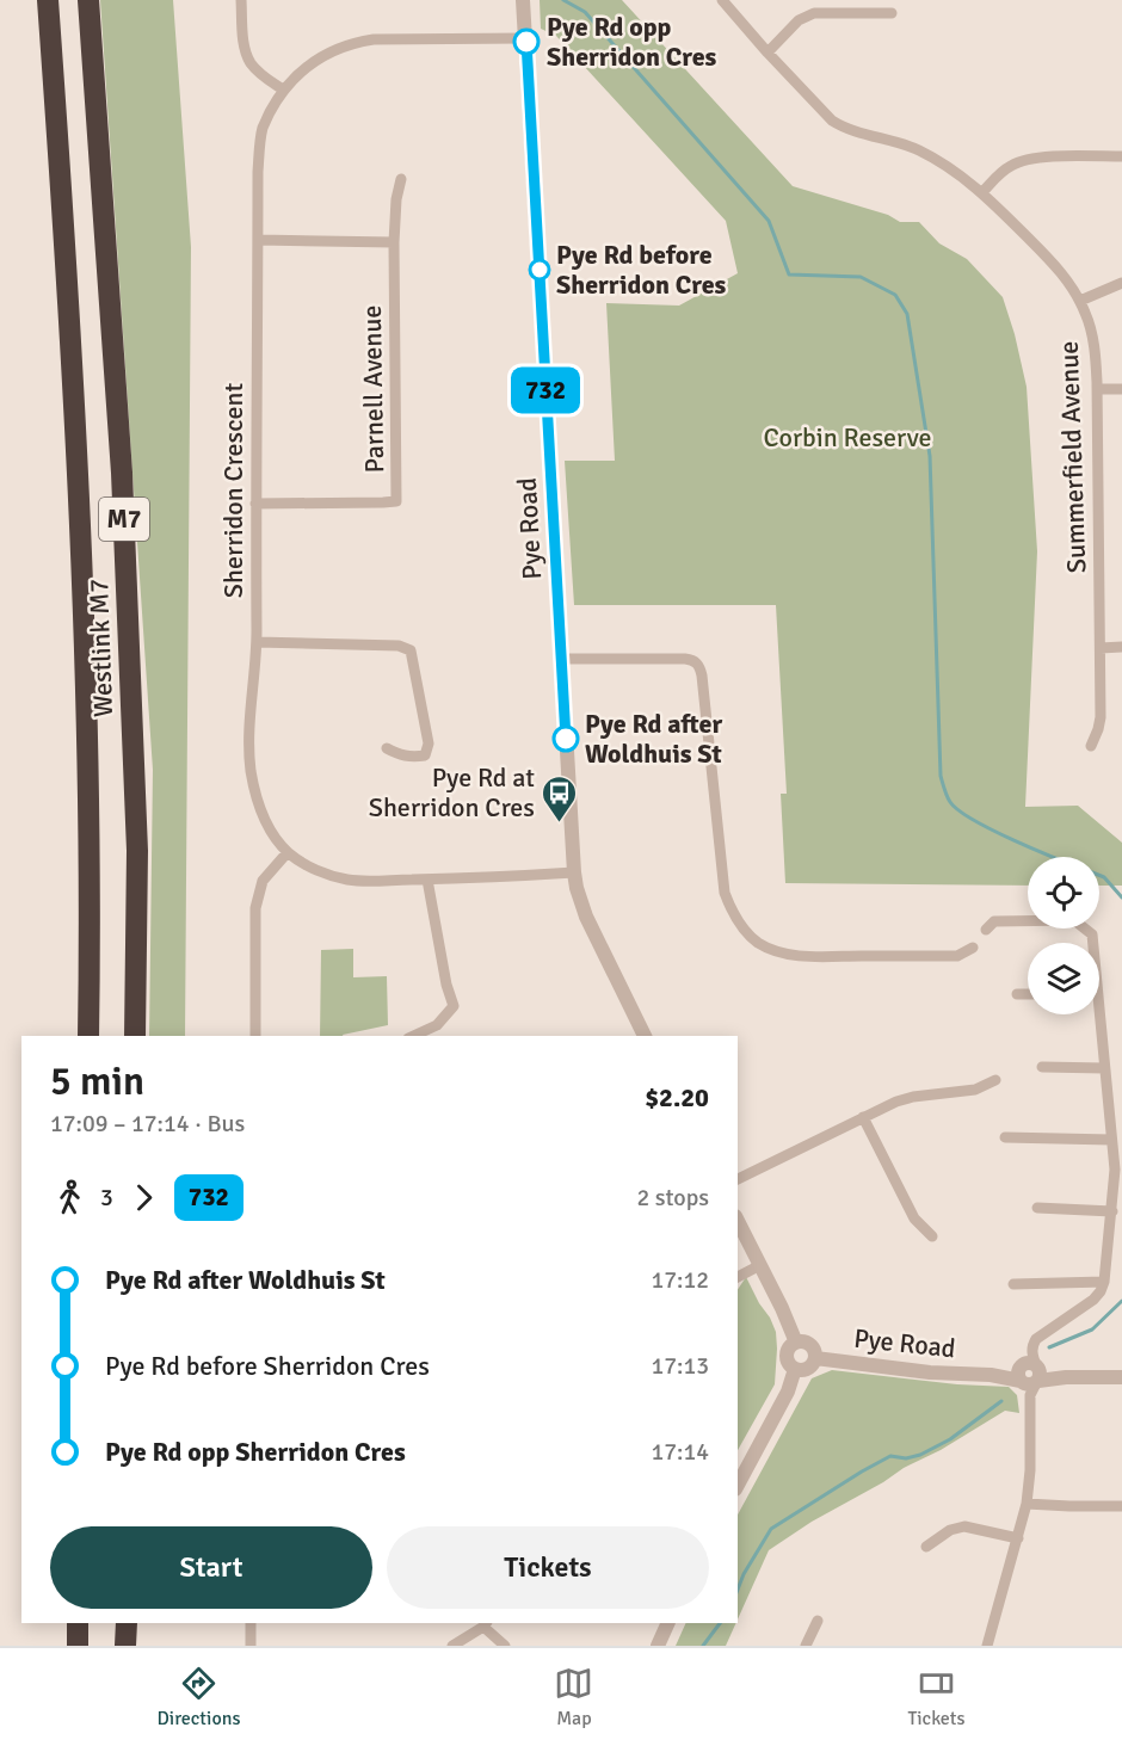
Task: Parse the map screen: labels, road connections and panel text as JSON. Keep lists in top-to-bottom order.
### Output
{
  "streets": {
    "highway": ["M7", "Westlink M7"],
    "street": [
      "Parnell Avenue",
      "Summerfield Avenue",
      "Sherridon Crescent",
      "Pye Road"
    ]
  },
  "crossings": [
    ["Parnell Avenue", "Sherridon Crescent"],
    ["Sherridon Crescent", "Pye Road"]
  ],
  "parks": ["Corbin Reserve"],
  "places": {
    "other": ["Pye Rd opp Sherridon Cres", "Pye Rd before Sherridon Cres", "Pye Rd after Woldhuis St"],
    "bus stop": ["Pye Rd at Sherridon Cres"]
  },
  "lines": ["bus line 732"],
  "page": {
    "on_map": "732",
    "heading": ["5 min", "17:09 – 17:14 · Bus", "$2.20"],
    "legs": ["3", "732", "2 stops"],
    "list": [
      {
        "name": "Pye Rd after Woldhuis St",
        "value": "17:12"
      },
      {
        "name": "Pye Rd before Sherridon Cres",
        "value": "17:13"
      },
      {
        "name": "Pye Rd opp Sherridon Cres",
        "value": "17:14"
      }
    ],
    "buttons": ["Start", "Tickets"],
    "tabs": ["Directions", "Map", "Tickets"]
  }
}
